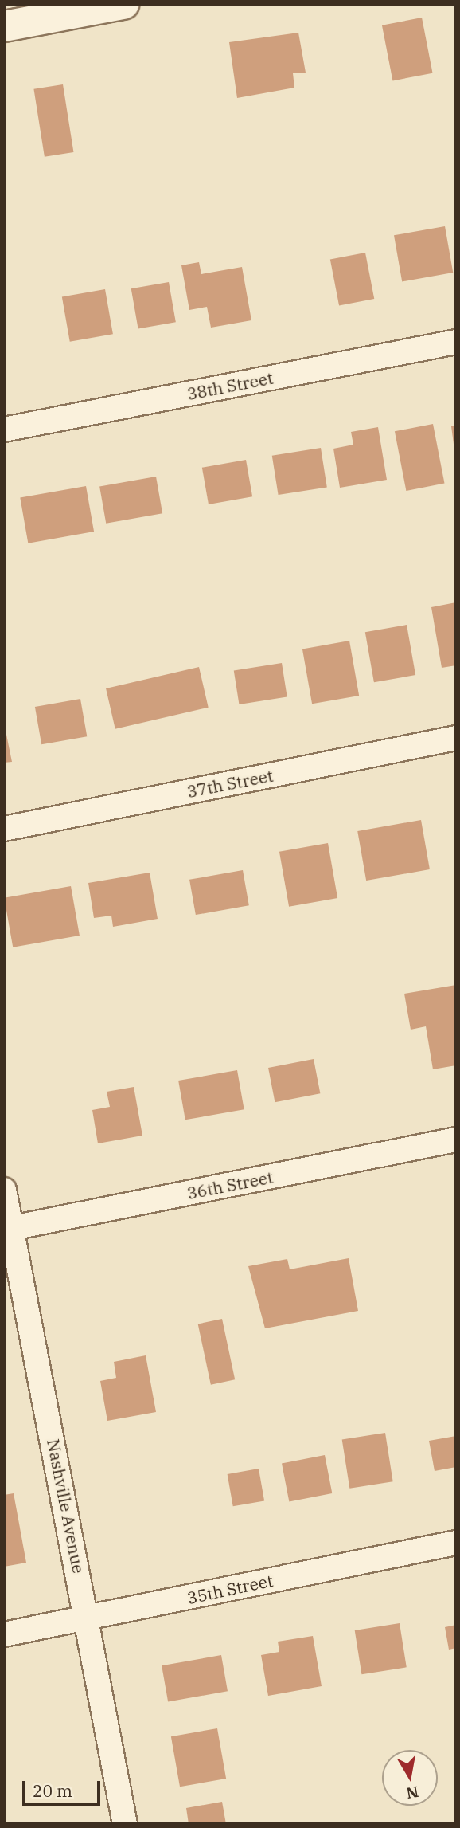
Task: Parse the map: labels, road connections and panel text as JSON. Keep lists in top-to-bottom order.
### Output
{
  "streets": {
    "street": [
      "38th Street",
      "37th Street",
      "36th Street",
      "Nashville Avenue",
      "35th Street"
    ]
  },
  "crossings": [
    ["36th Street", "Nashville Avenue"],
    ["Nashville Avenue", "35th Street"]
  ],
  "scale_bar": "20 m",
  "north": "bottom"
}
